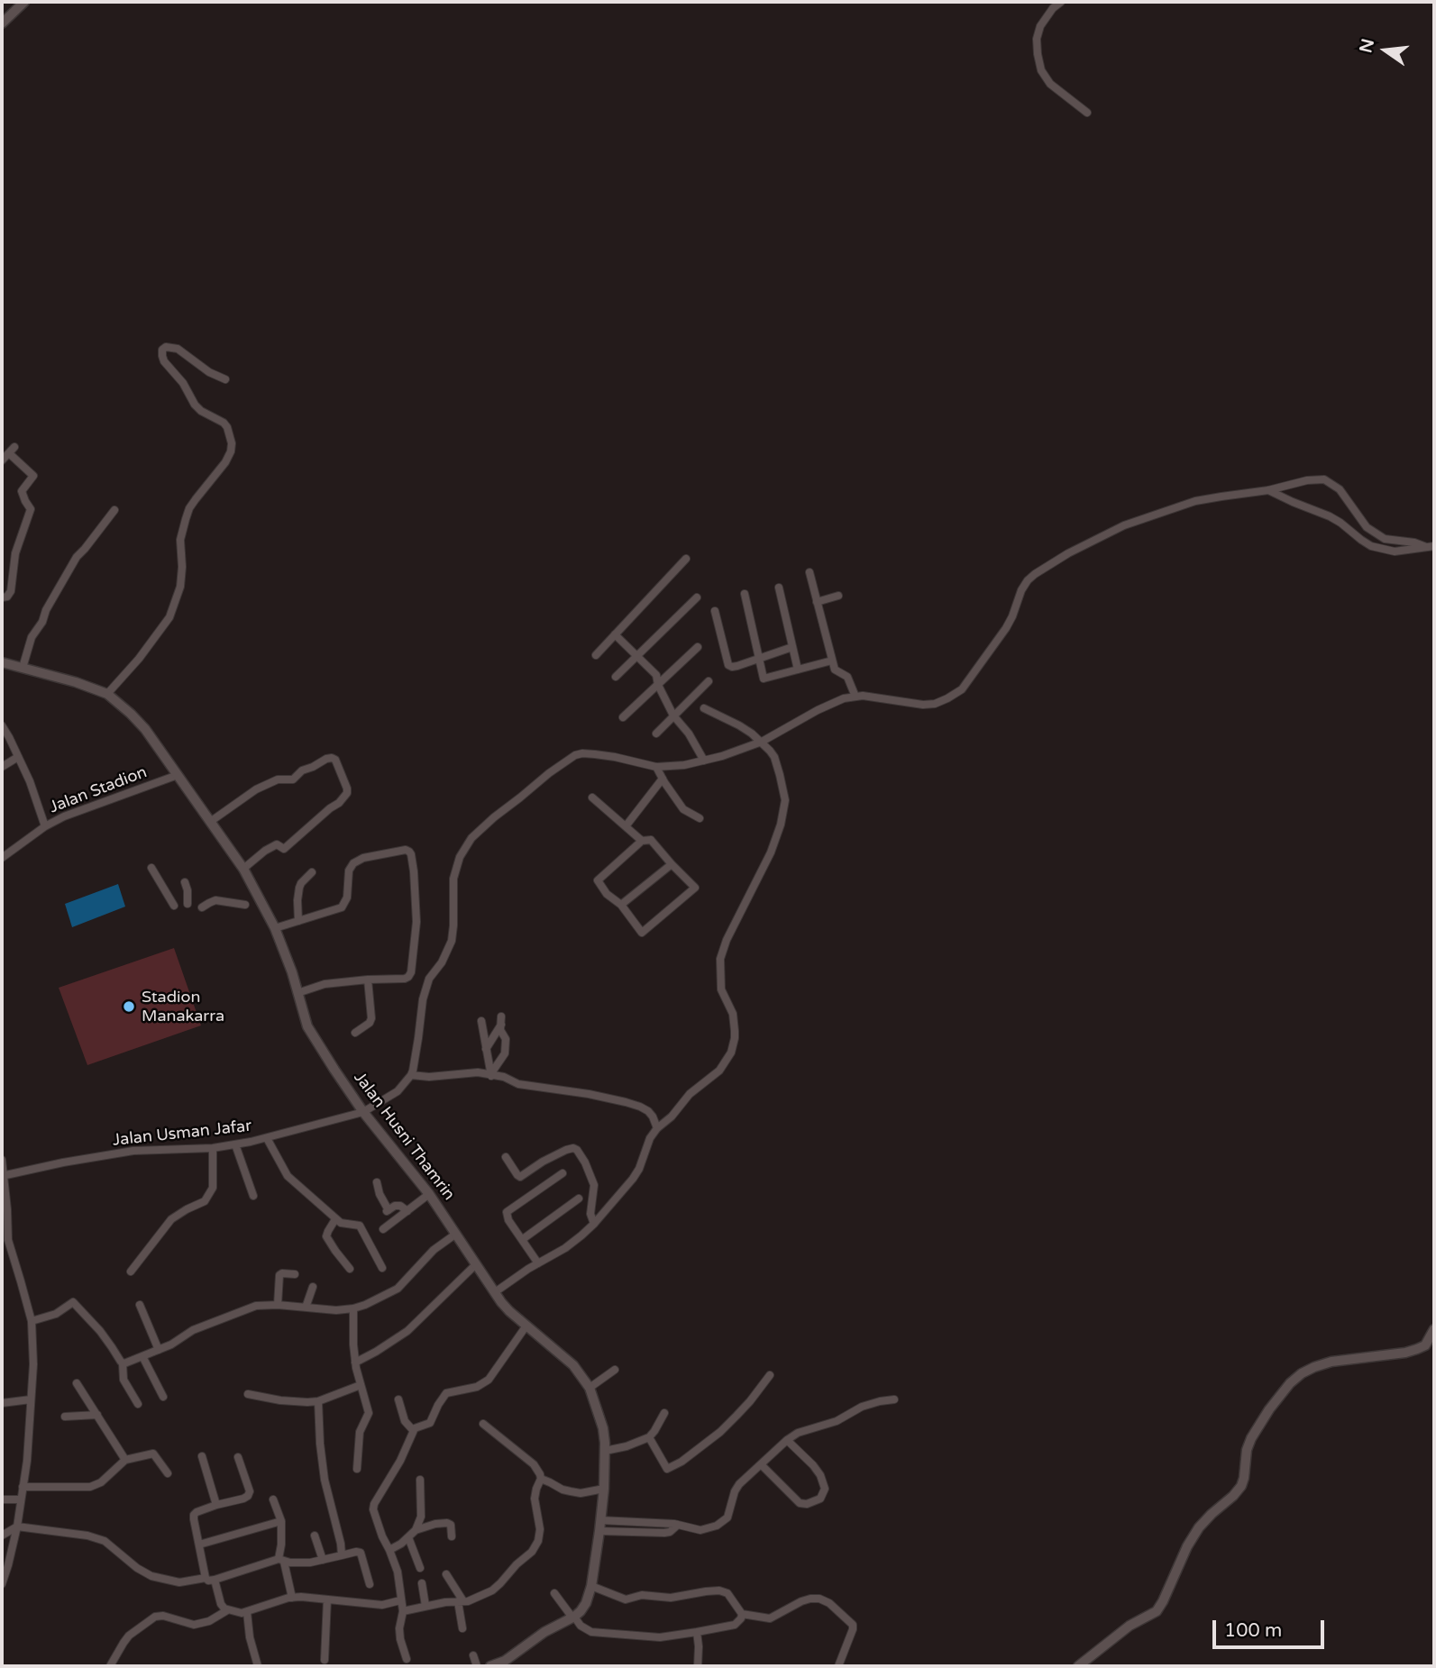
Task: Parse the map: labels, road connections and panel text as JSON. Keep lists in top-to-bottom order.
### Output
{
  "streets": {
    "street": ["Jalan Stadion", "Jalan Usman Jafar", "Jalan Husni Thamrin"]
  },
  "crossings": [
    ["Jalan Stadion", "Jalan Husni Thamrin"],
    ["Jalan Usman Jafar", "Jalan Husni Thamrin"]
  ],
  "places": ["Stadion Manakarra"],
  "scale_bar": "100 m",
  "north": "left"
}
